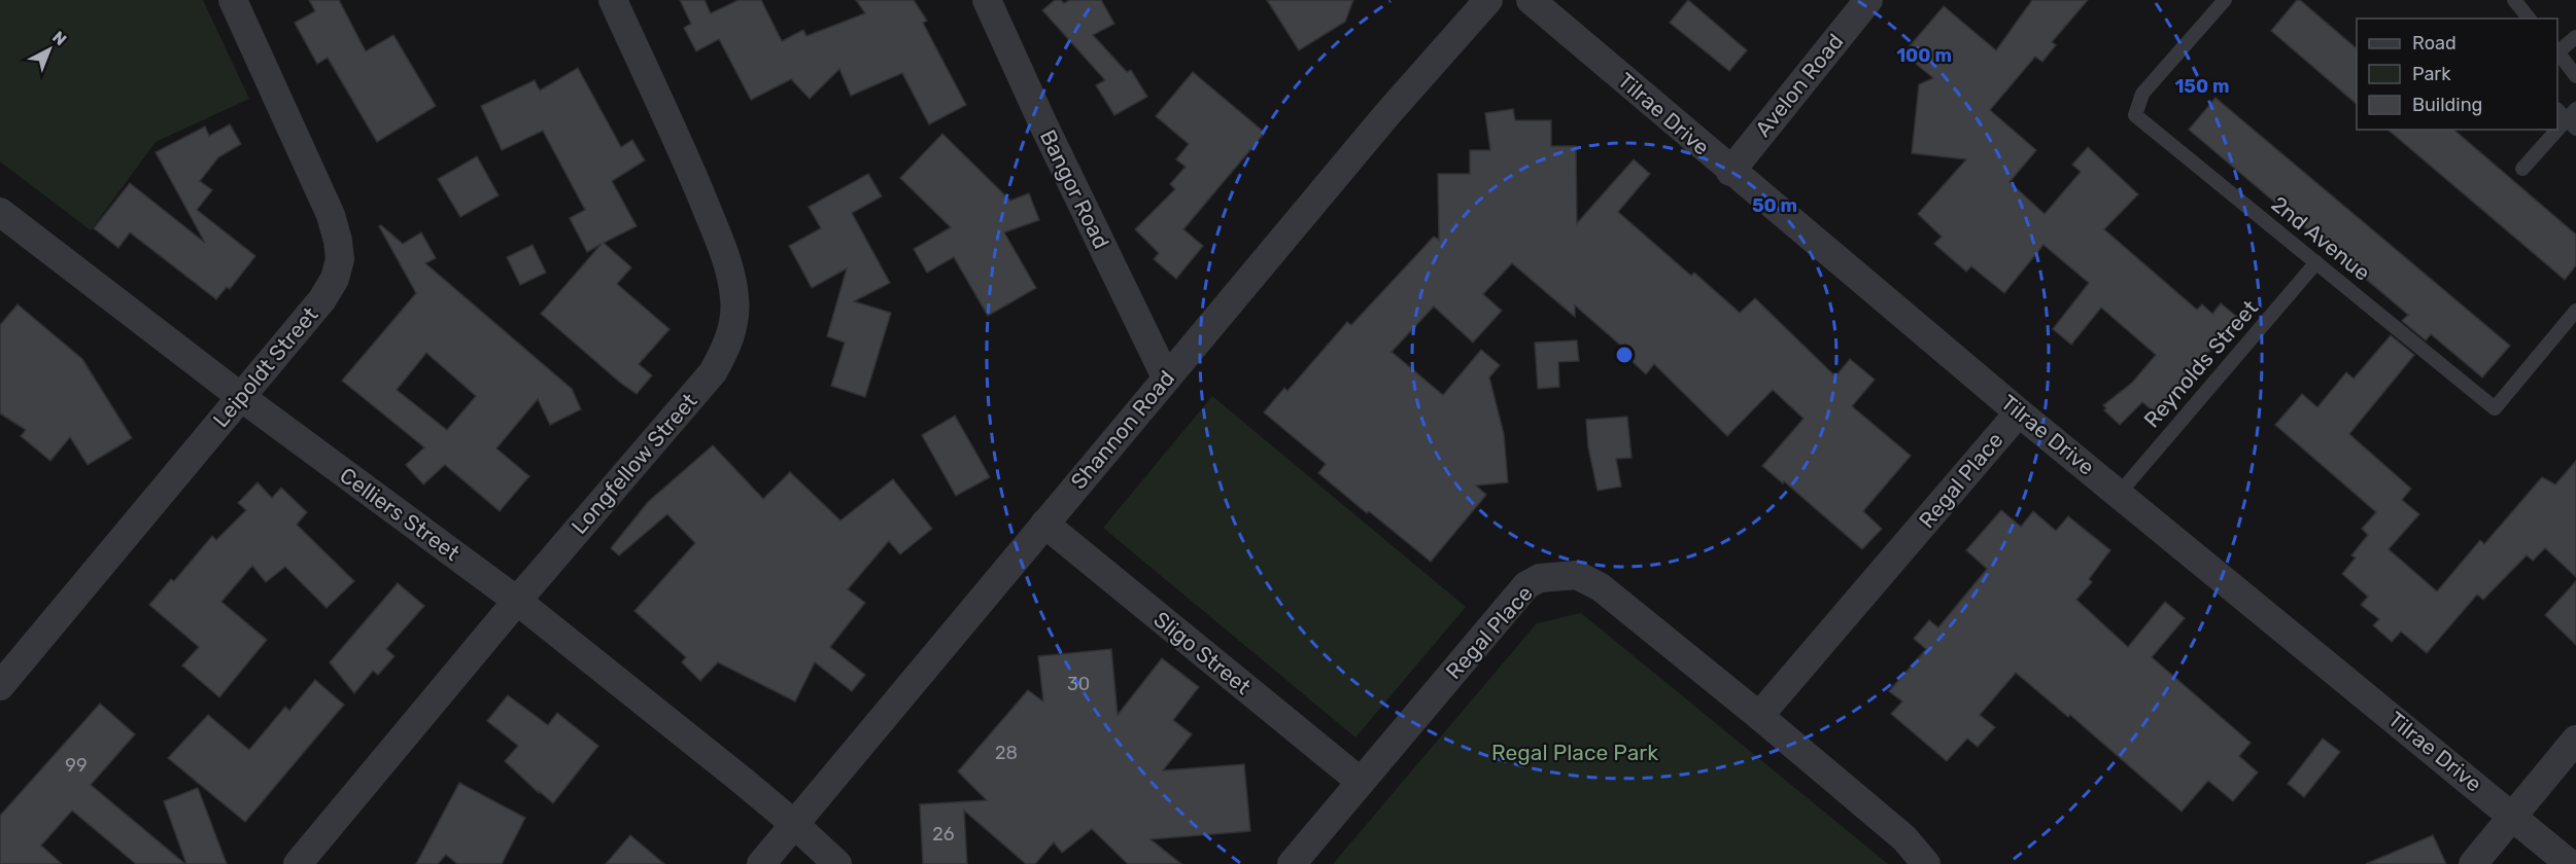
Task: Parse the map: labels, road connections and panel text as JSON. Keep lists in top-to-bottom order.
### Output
{
  "streets": {
    "street": [
      "Avelon Road",
      "Tilrae Drive",
      "Bangor Road",
      "Leipoldt Street",
      "Shannon Road",
      "Longfellow Street",
      "Regal Place",
      "Celliers Street",
      "Sligo Street"
    ],
    "lane": ["2nd Avenue", "Reynolds Street"]
  },
  "crossings": [
    ["Avelon Road", "Tilrae Drive"],
    ["Tilrae Drive", "Reynolds Street"],
    ["Tilrae Drive", "Regal Place"],
    ["Bangor Road", "Shannon Road"],
    ["2nd Avenue", "Reynolds Street"],
    ["Leipoldt Street", "Celliers Street"],
    ["Shannon Road", "Celliers Street"],
    ["Shannon Road", "Sligo Street"],
    ["Longfellow Street", "Celliers Street"],
    ["Regal Place", "Sligo Street"]
  ],
  "parks": ["Regal Place Park"],
  "house_numbers": [
    "30",
    "28",
    "99",
    "26"
  ],
  "legend": ["Road", "Park", "Building"],
  "north": "top right",
  "rings": ["100 m", "150 m", "50 m"]
}
